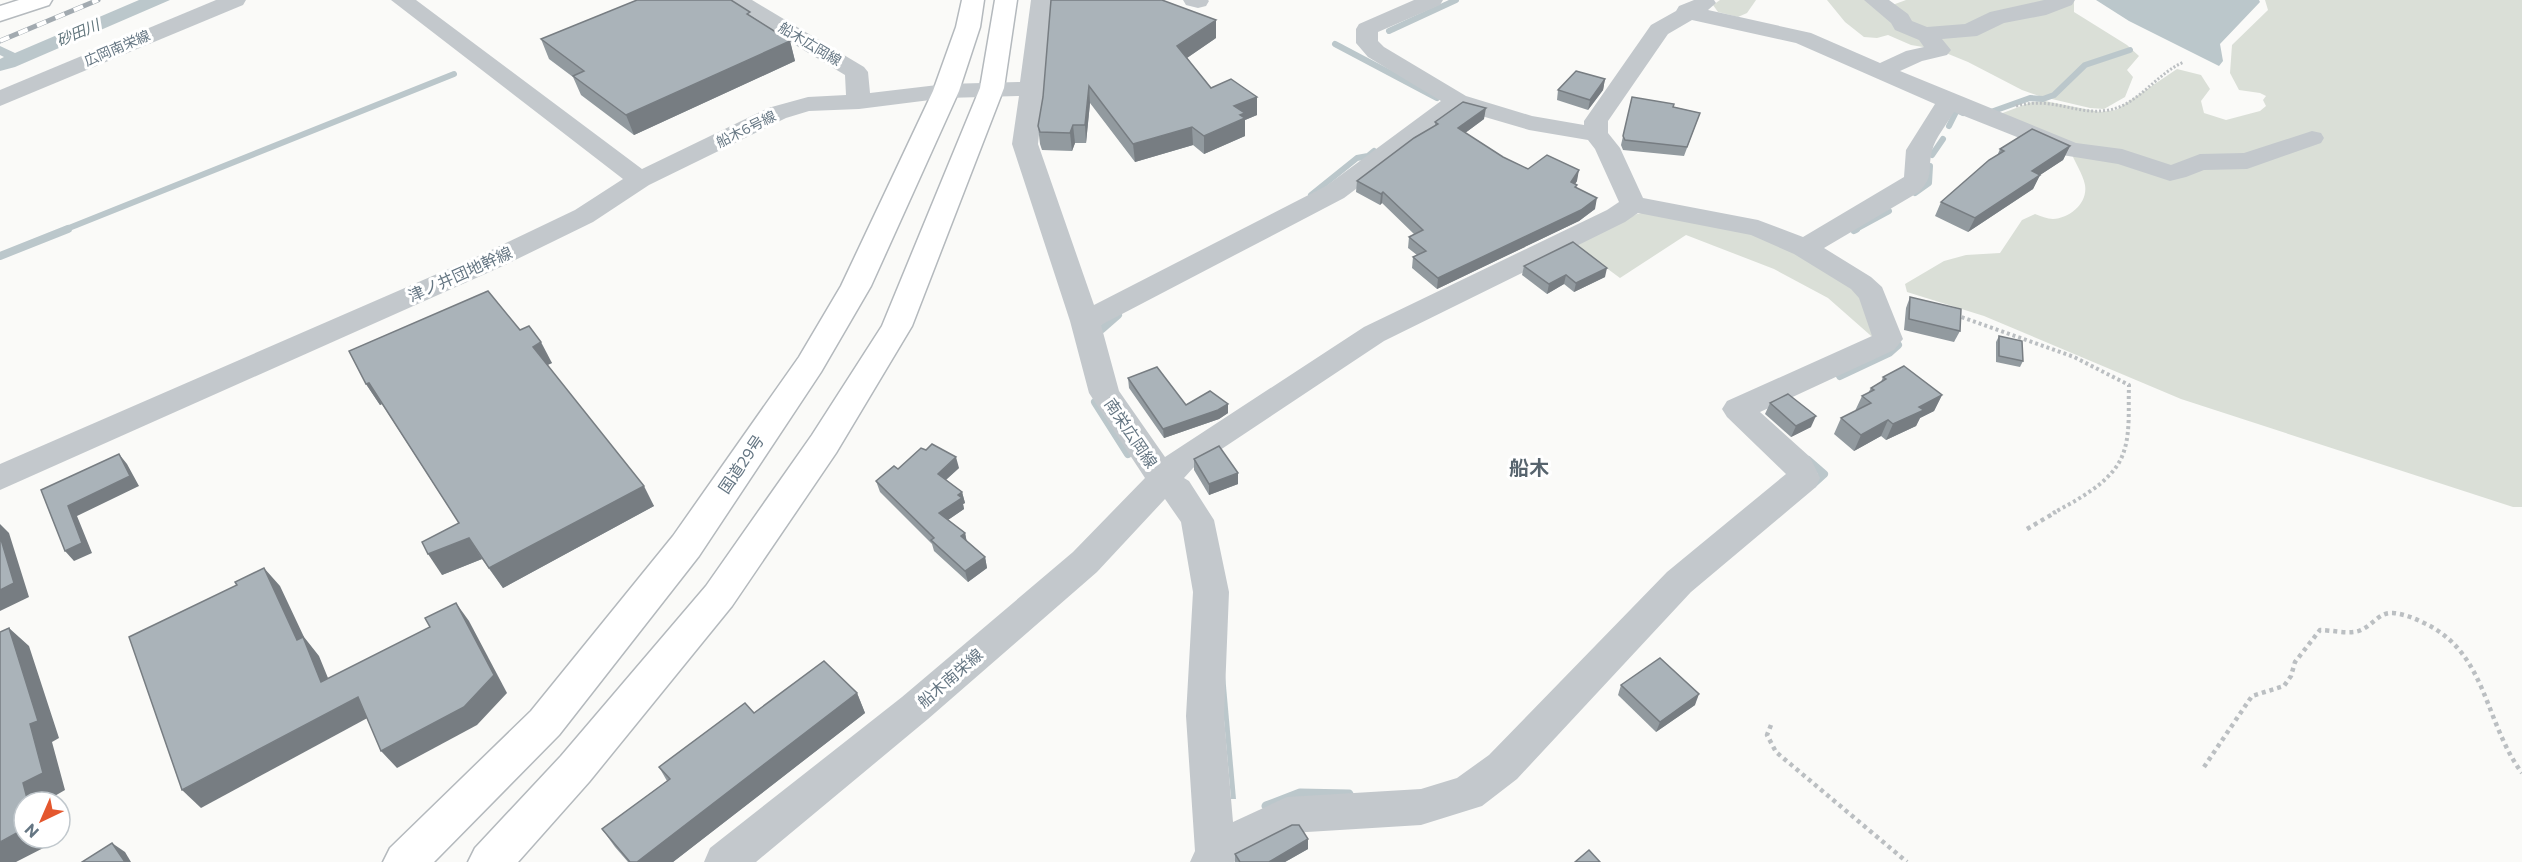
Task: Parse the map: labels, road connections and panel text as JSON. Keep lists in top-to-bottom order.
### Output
{
  "streets": {
    "main road": ["国道29号"],
    "street": [
      "船木広岡線",
      "広岡南栄線",
      "船木6号線",
      "津ノ井団地幹線",
      "南栄広岡線",
      "船木南栄線"
    ]
  },
  "crossings": [
    ["船木広岡線", "船木6号線"],
    ["船木6号線", "津ノ井団地幹線"],
    ["船木6号線", "南栄広岡線"],
    ["船木6号線", "国道29号"],
    ["南栄広岡線", "船木南栄線"]
  ],
  "districts": ["船木"],
  "water": ["砂田川"],
  "north": "bottom left"
}
